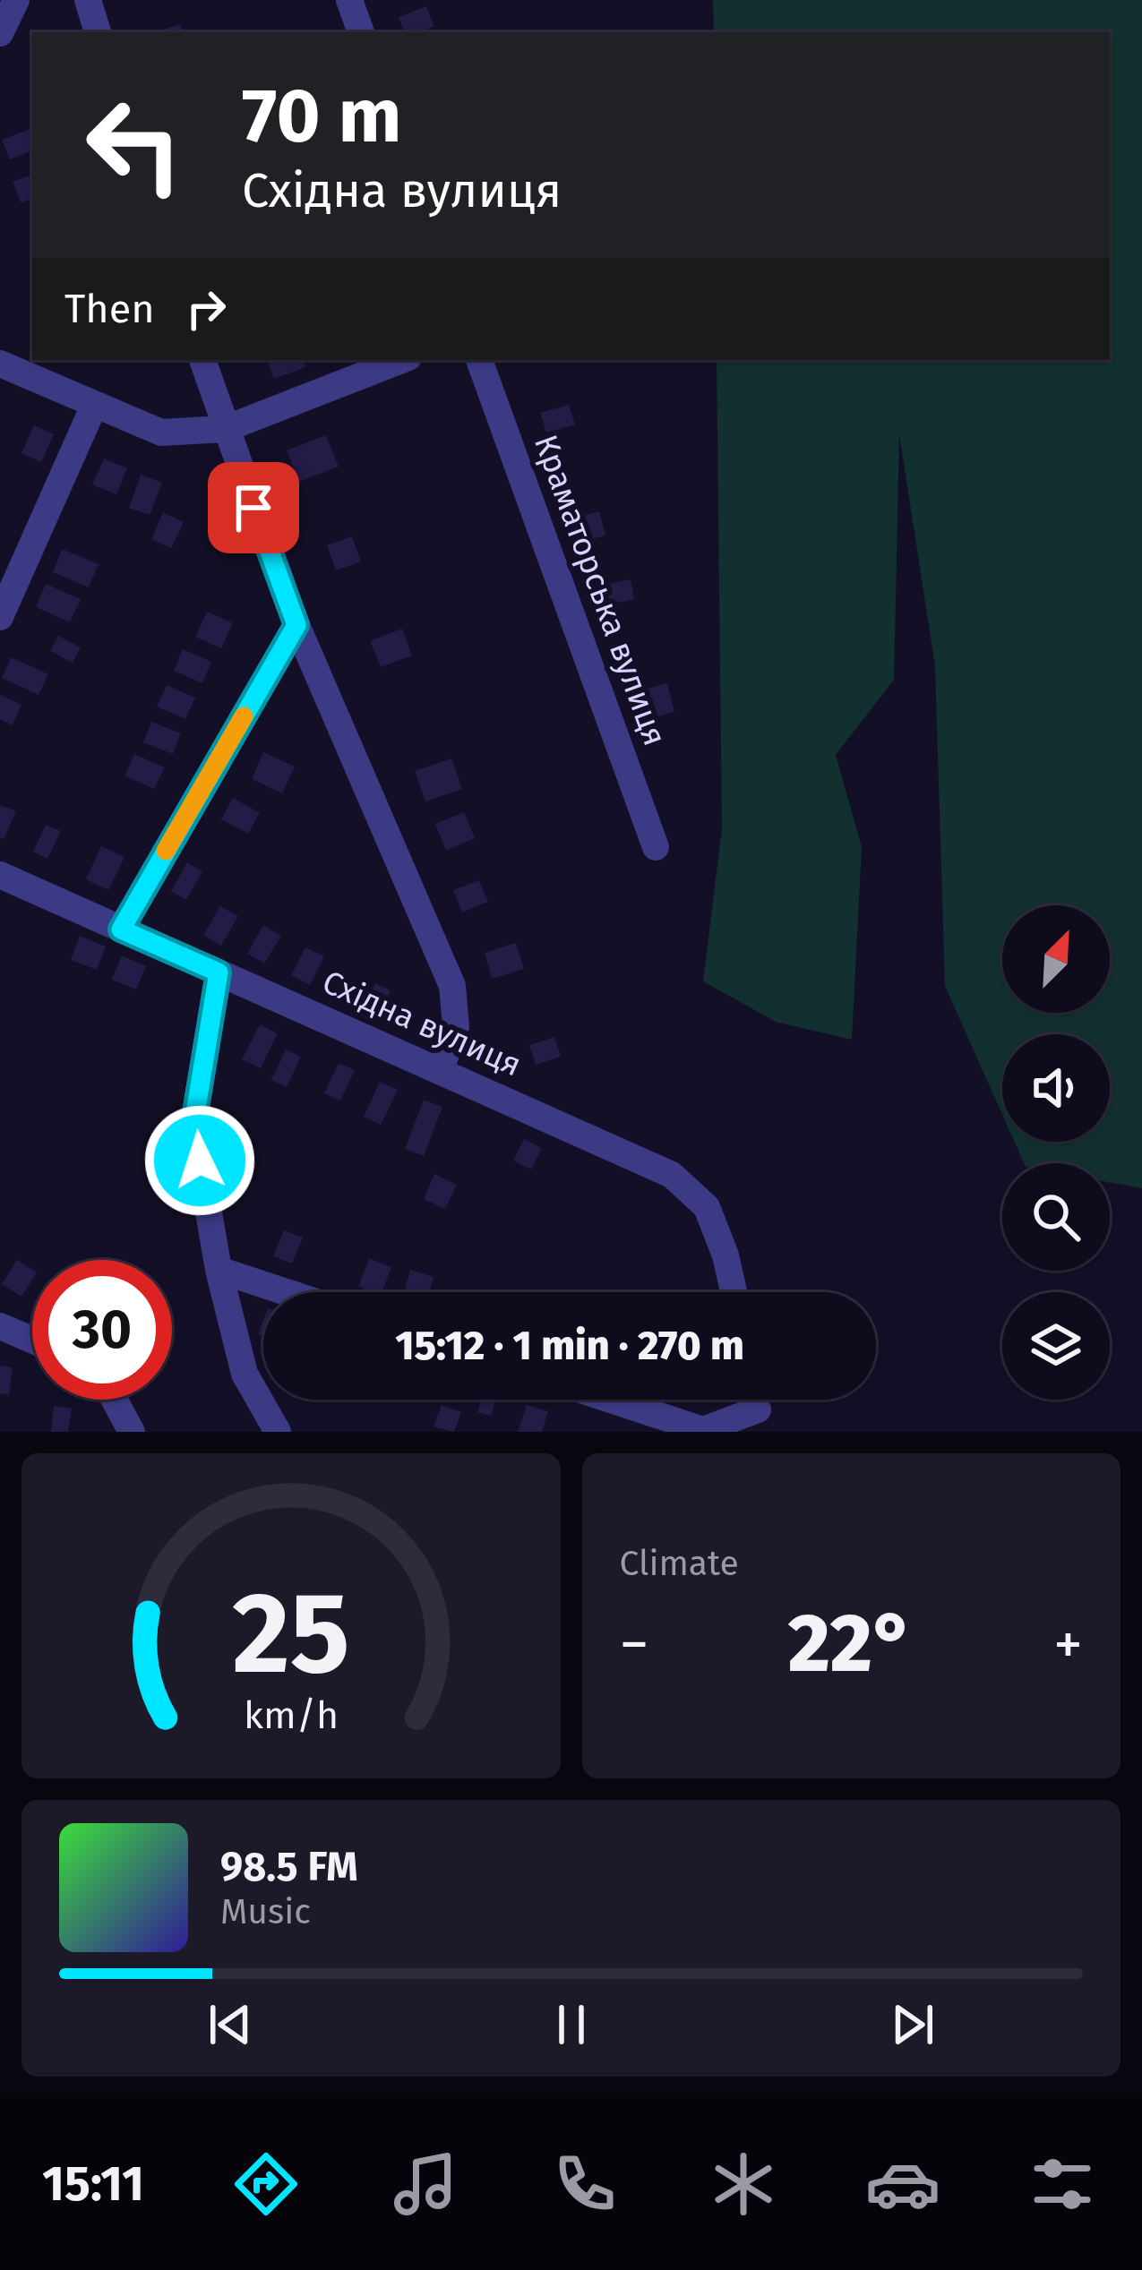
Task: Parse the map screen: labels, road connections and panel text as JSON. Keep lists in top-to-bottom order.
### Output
{
  "streets": {
    "street": ["Краматорська вулиця", "Східна вулиця"]
  },
  "north": "top right",
  "page": {
    "turn": ["70 m", "Східна вулиця"],
    "then": "Then",
    "limit": "30",
    "trip": "15:12 · 1 min · 270 m",
    "tile": "Climate",
    "heat": ["−", "22°", "+"],
    "song": ["98.5 FM", "Music"],
    "tabs": "15:11",
    "gauge": ["25", "km/h"]
  }
}
